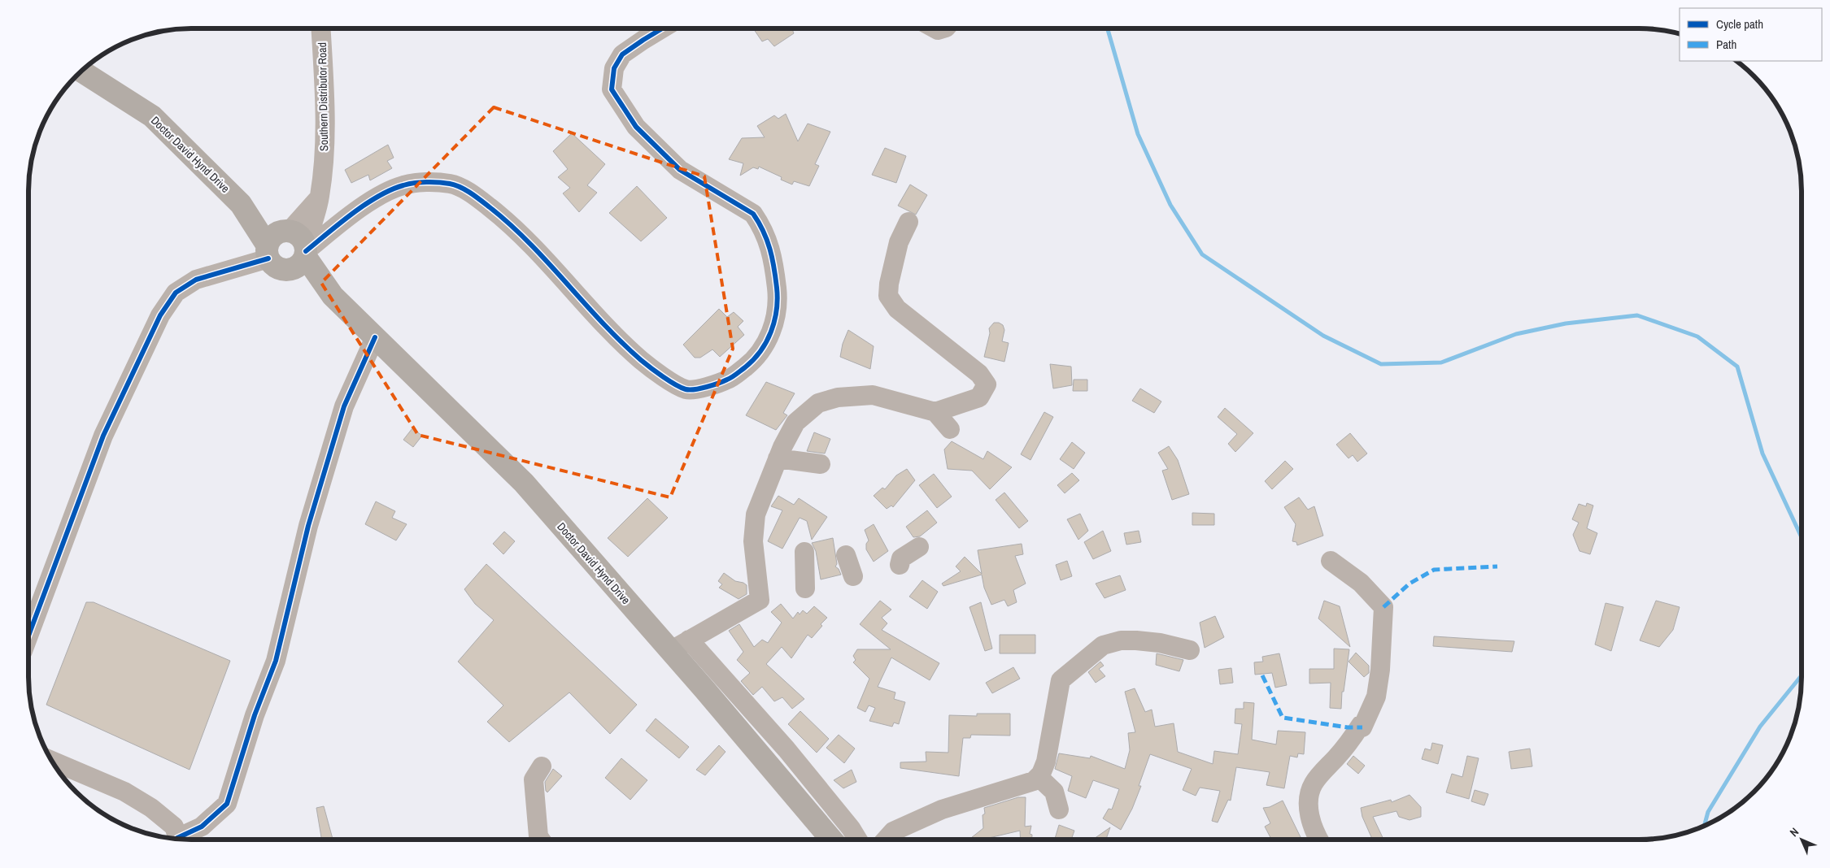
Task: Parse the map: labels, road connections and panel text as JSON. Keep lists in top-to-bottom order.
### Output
{
  "streets": {
    "main road": ["Doctor David Hynd Drive"],
    "street": ["Southern Distributor Road"]
  },
  "crossings": [
    ["Southern Distributor Road", "Doctor David Hynd Drive"]
  ],
  "legend": ["Cycle path", "Path"],
  "north": "top left"
}
